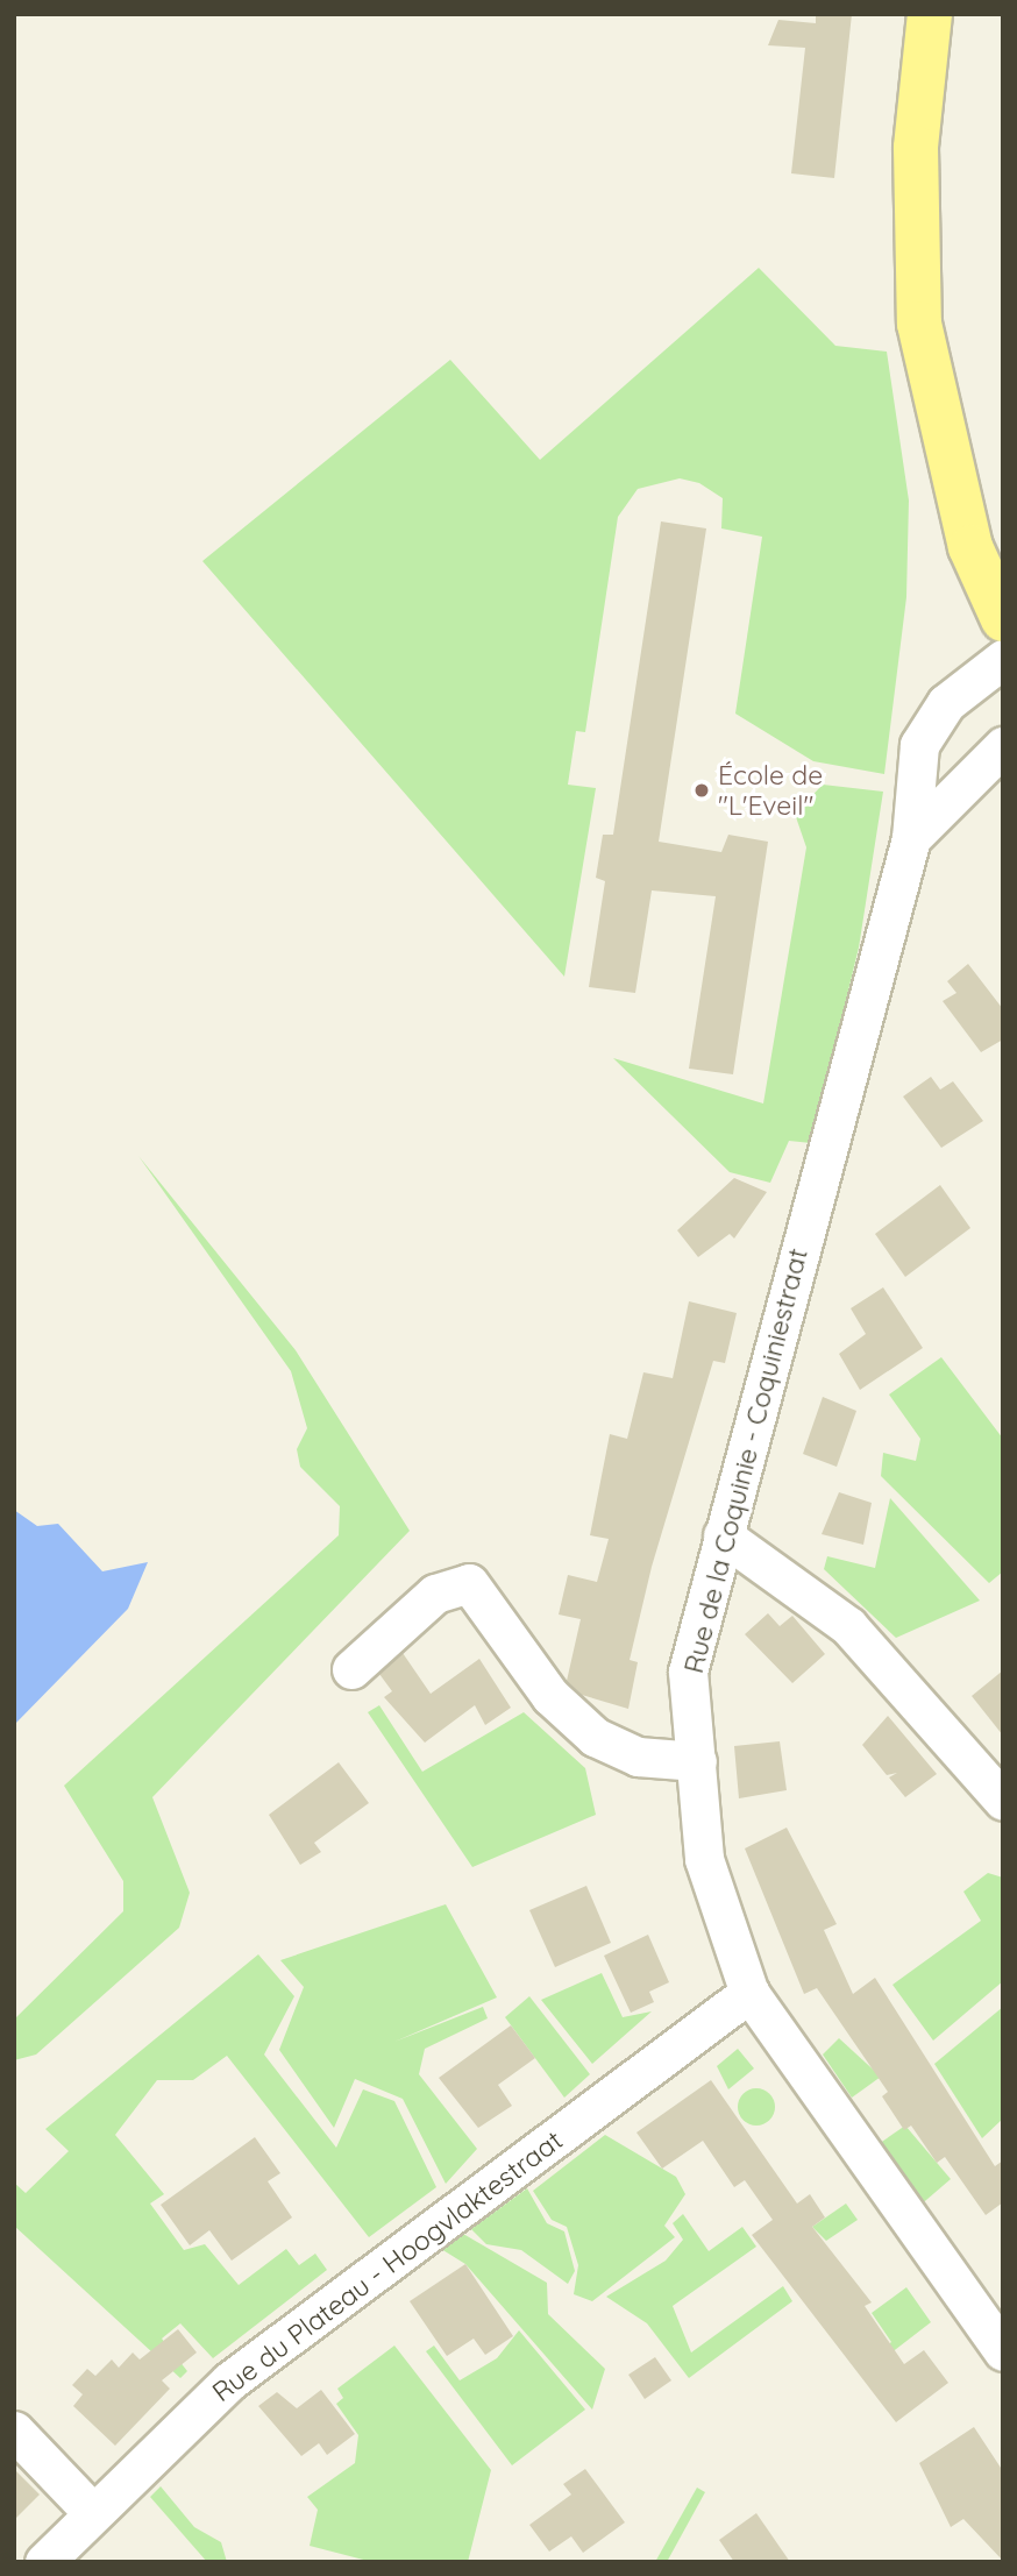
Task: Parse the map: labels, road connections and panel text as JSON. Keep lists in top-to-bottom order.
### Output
{
  "streets": {
    "street": ["Rue de la Coquinie - Coquiniestraat", "Rue du Plateau - Hoogvlaktestraat"]
  },
  "crossings": [
    ["Rue de la Coquinie - Coquiniestraat", "Rue du Plateau - Hoogvlaktestraat"]
  ],
  "places": ["École de \"L'Eveil\""]
}
